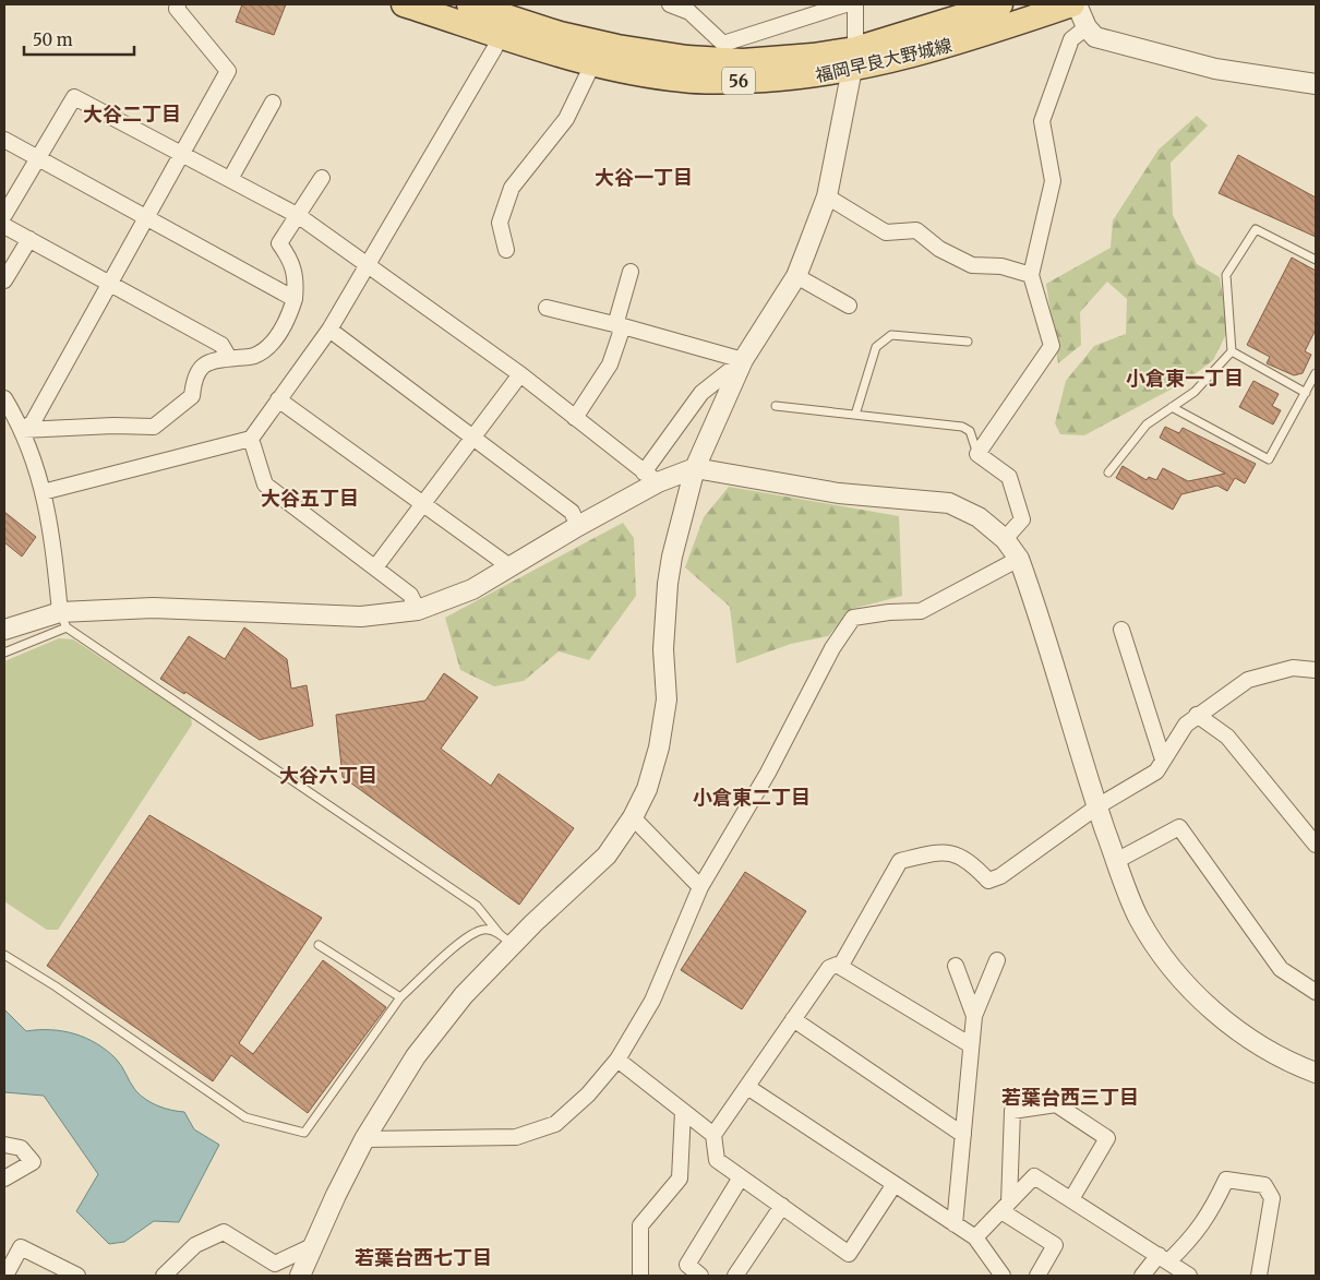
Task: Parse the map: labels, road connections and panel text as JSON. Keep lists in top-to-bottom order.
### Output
{
  "streets": {
    "main road": ["福岡早良大野城線", "56"]
  },
  "districts": [
    "大谷二丁目",
    "大谷一丁目",
    "小倉東一丁目",
    "大谷五丁目",
    "大谷六丁目",
    "小倉東二丁目",
    "若葉台西三丁目",
    "若葉台西七丁目"
  ],
  "scale_bar": "50 m"
}
